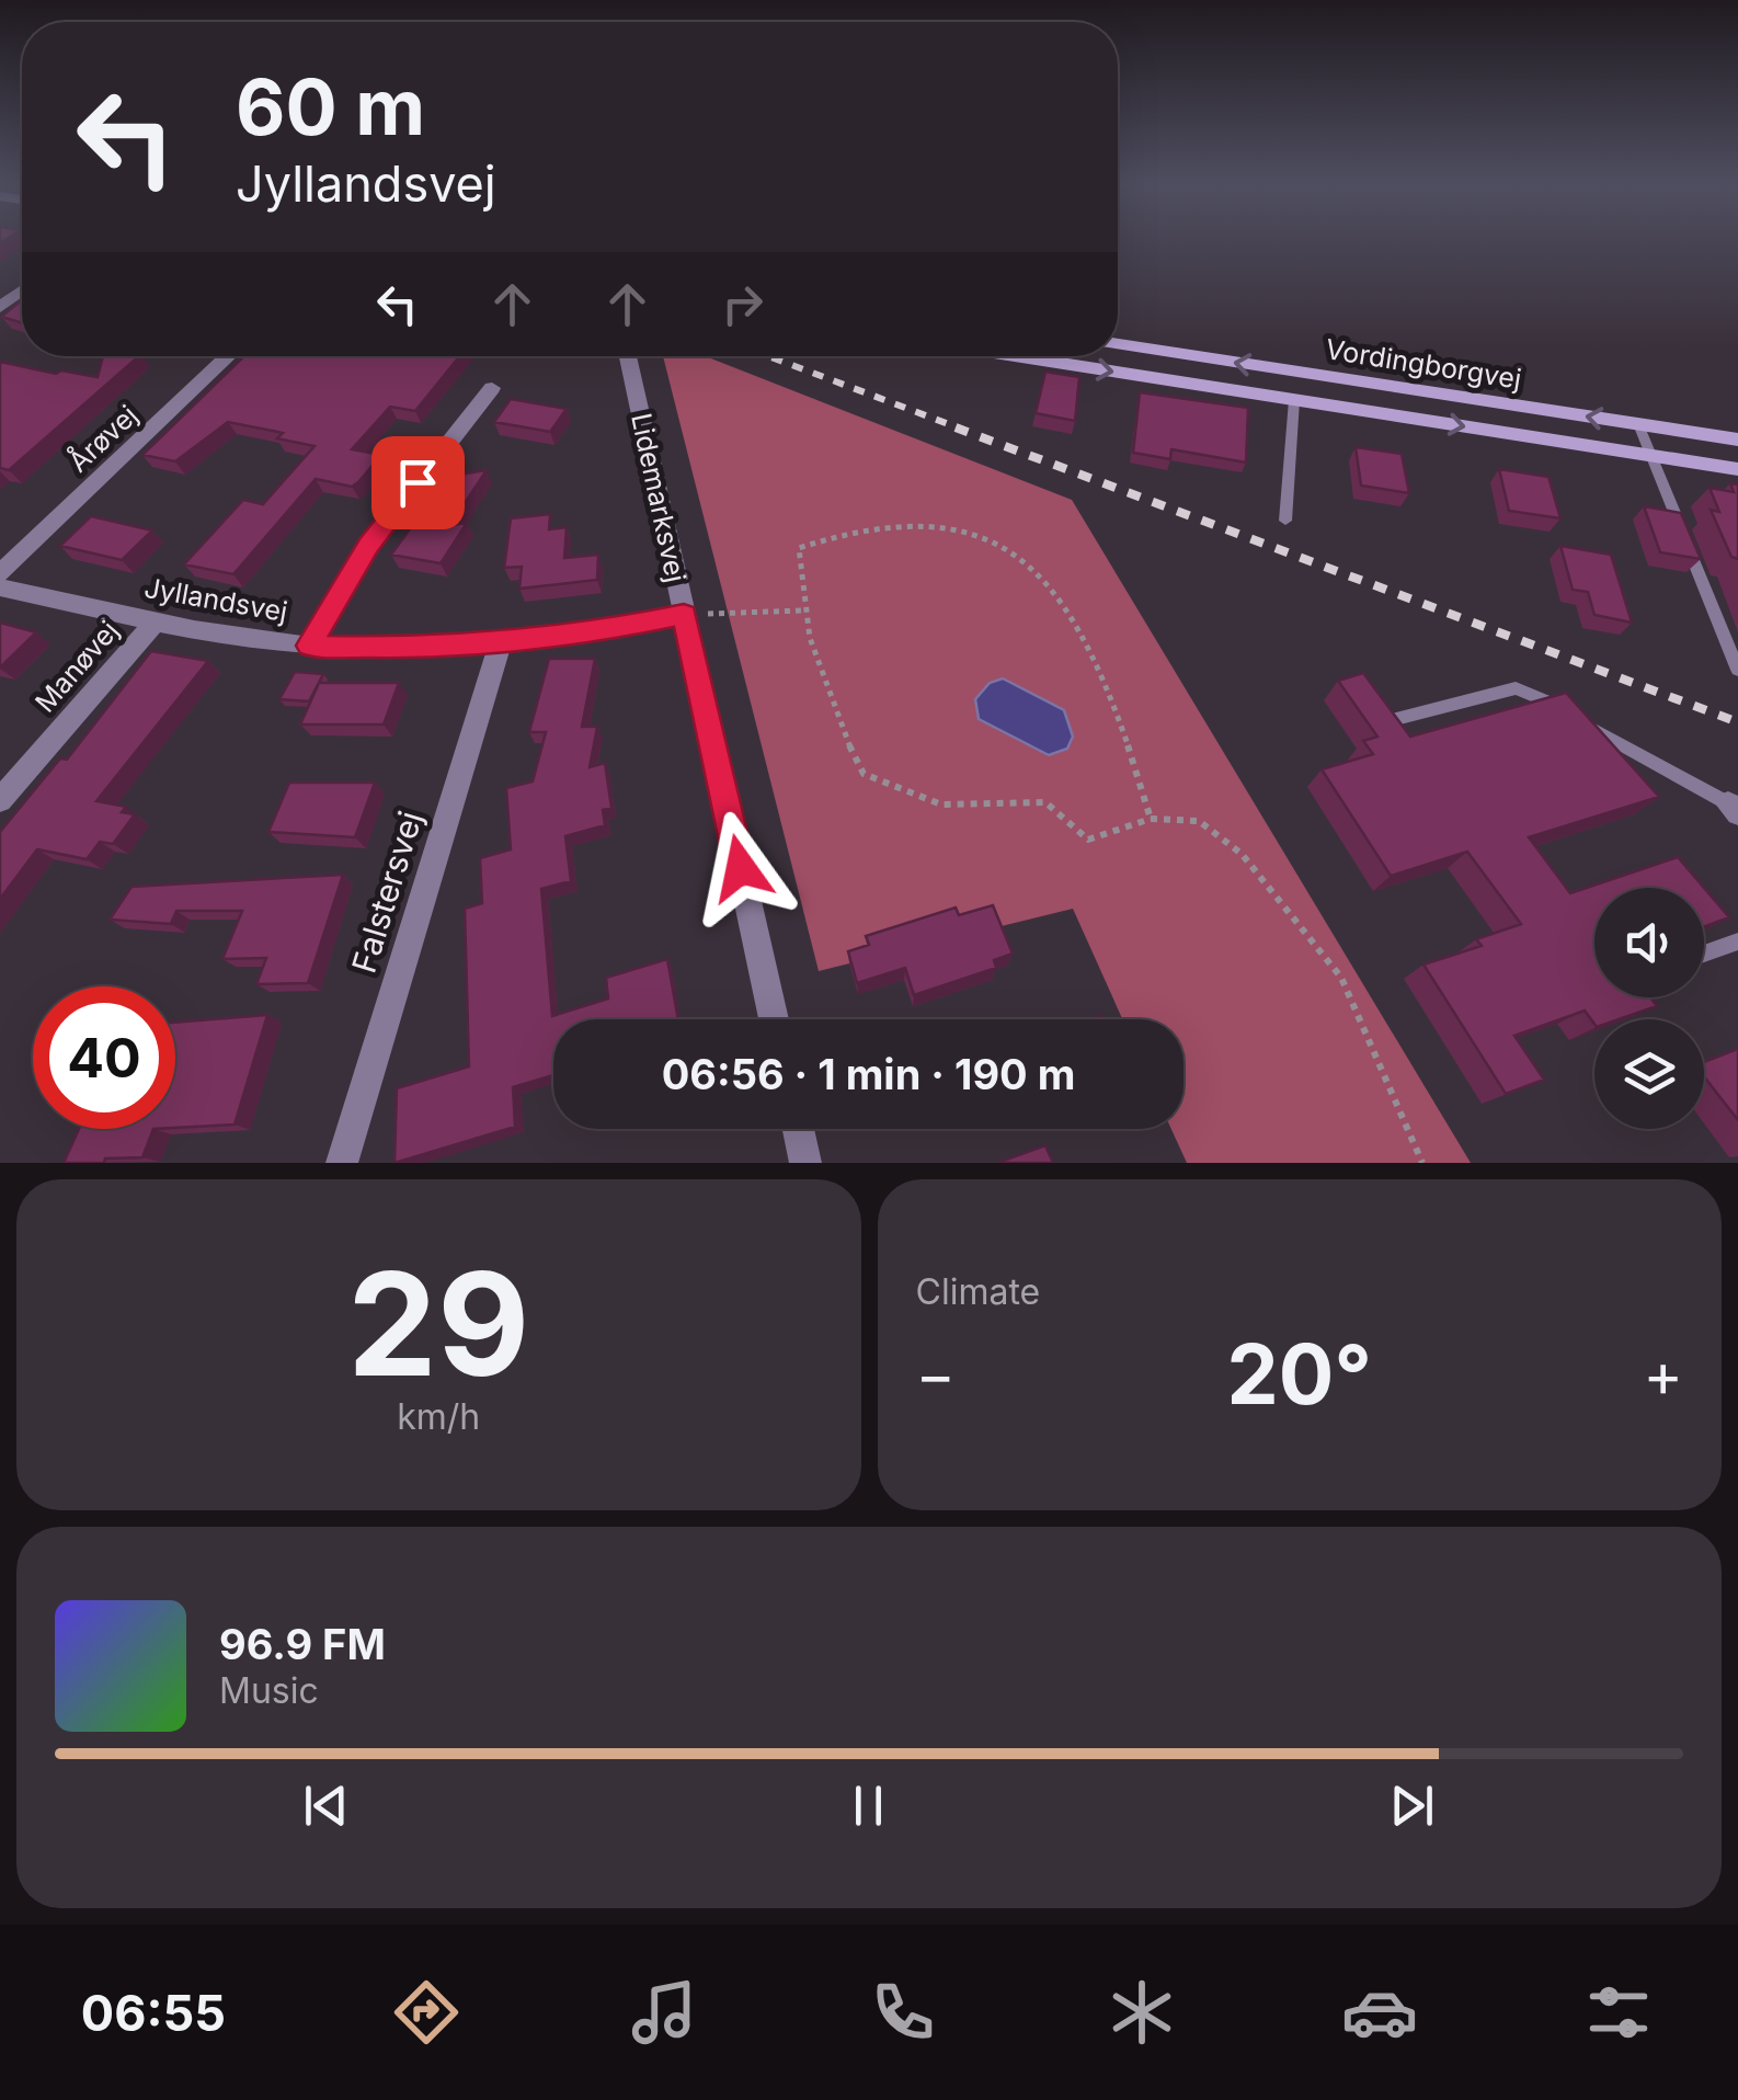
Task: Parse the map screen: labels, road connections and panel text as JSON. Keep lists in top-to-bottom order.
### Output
{
  "streets": {
    "main road": ["Vordingborgvej"],
    "street": [
      "Årøvej",
      "Lidemarksvej",
      "Jyllandsvej",
      "Manøvej",
      "Falstersvej"
    ]
  },
  "crossings": [
    ["Lidemarksvej", "Jyllandsvej"],
    ["Jyllandsvej", "Manøvej"],
    ["Jyllandsvej", "Falstersvej"]
  ],
  "page": {
    "turn": ["60 m", "Jyllandsvej"],
    "limit": "40",
    "trip": "06:56 · 1 min · 190 m",
    "tile": [
      ["29", "km/h"],
      "Climate"
    ],
    "heat": ["−", "20°", "+"],
    "song": ["96.9 FM", "Music"],
    "tabs": "06:55"
  }
}
